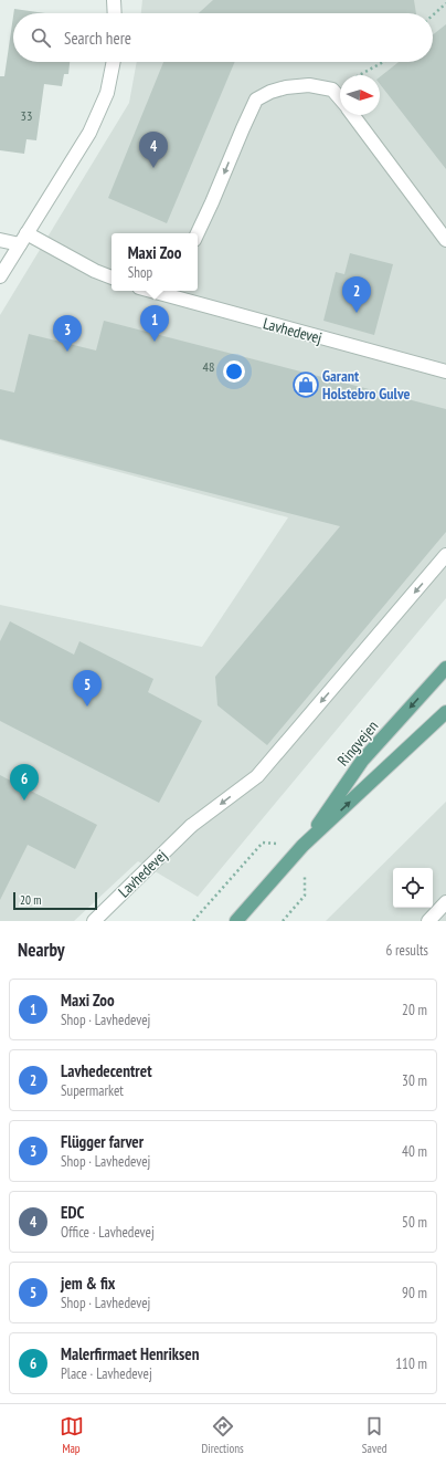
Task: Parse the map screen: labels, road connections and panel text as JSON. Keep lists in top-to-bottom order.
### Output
{
  "streets": {
    "main road": ["Ringvejen"],
    "street": ["Lavhedevej"]
  },
  "one_way": ["Lavhedevej"],
  "places": {
    "shop": ["Garant Holstebro Gulve"]
  },
  "house_numbers": ["33", "48"],
  "scale_bar": "20 m",
  "north": "right",
  "page": {
    "search": "Search here",
    "pins": [
      "4",
      "2",
      "1",
      "3",
      "5",
      "6"
    ],
    "popup": ["Maxi Zoo", "Shop"],
    "scale": "20 m",
    "heading": ["Nearby", "6 results"],
    "list": [
      {
        "mark": "1",
        "name": "Maxi Zoo",
        "note": "Shop · Lavhedevej",
        "value": "20 m"
      },
      {
        "mark": "2",
        "name": "Lavhedecentret",
        "note": "Supermarket",
        "value": "30 m"
      },
      {
        "mark": "3",
        "name": "Flügger farver",
        "note": "Shop · Lavhedevej",
        "value": "40 m"
      },
      {
        "mark": "4",
        "name": "EDC",
        "note": "Office · Lavhedevej",
        "value": "50 m"
      },
      {
        "mark": "5",
        "name": "jem & fix",
        "note": "Shop · Lavhedevej",
        "value": "90 m"
      },
      {
        "mark": "6",
        "name": "Malerfirmaet Henriksen",
        "note": "Place · Lavhedevej",
        "value": "110 m"
      }
    ],
    "nav": ["Map", "Directions", "Saved"]
  }
}
